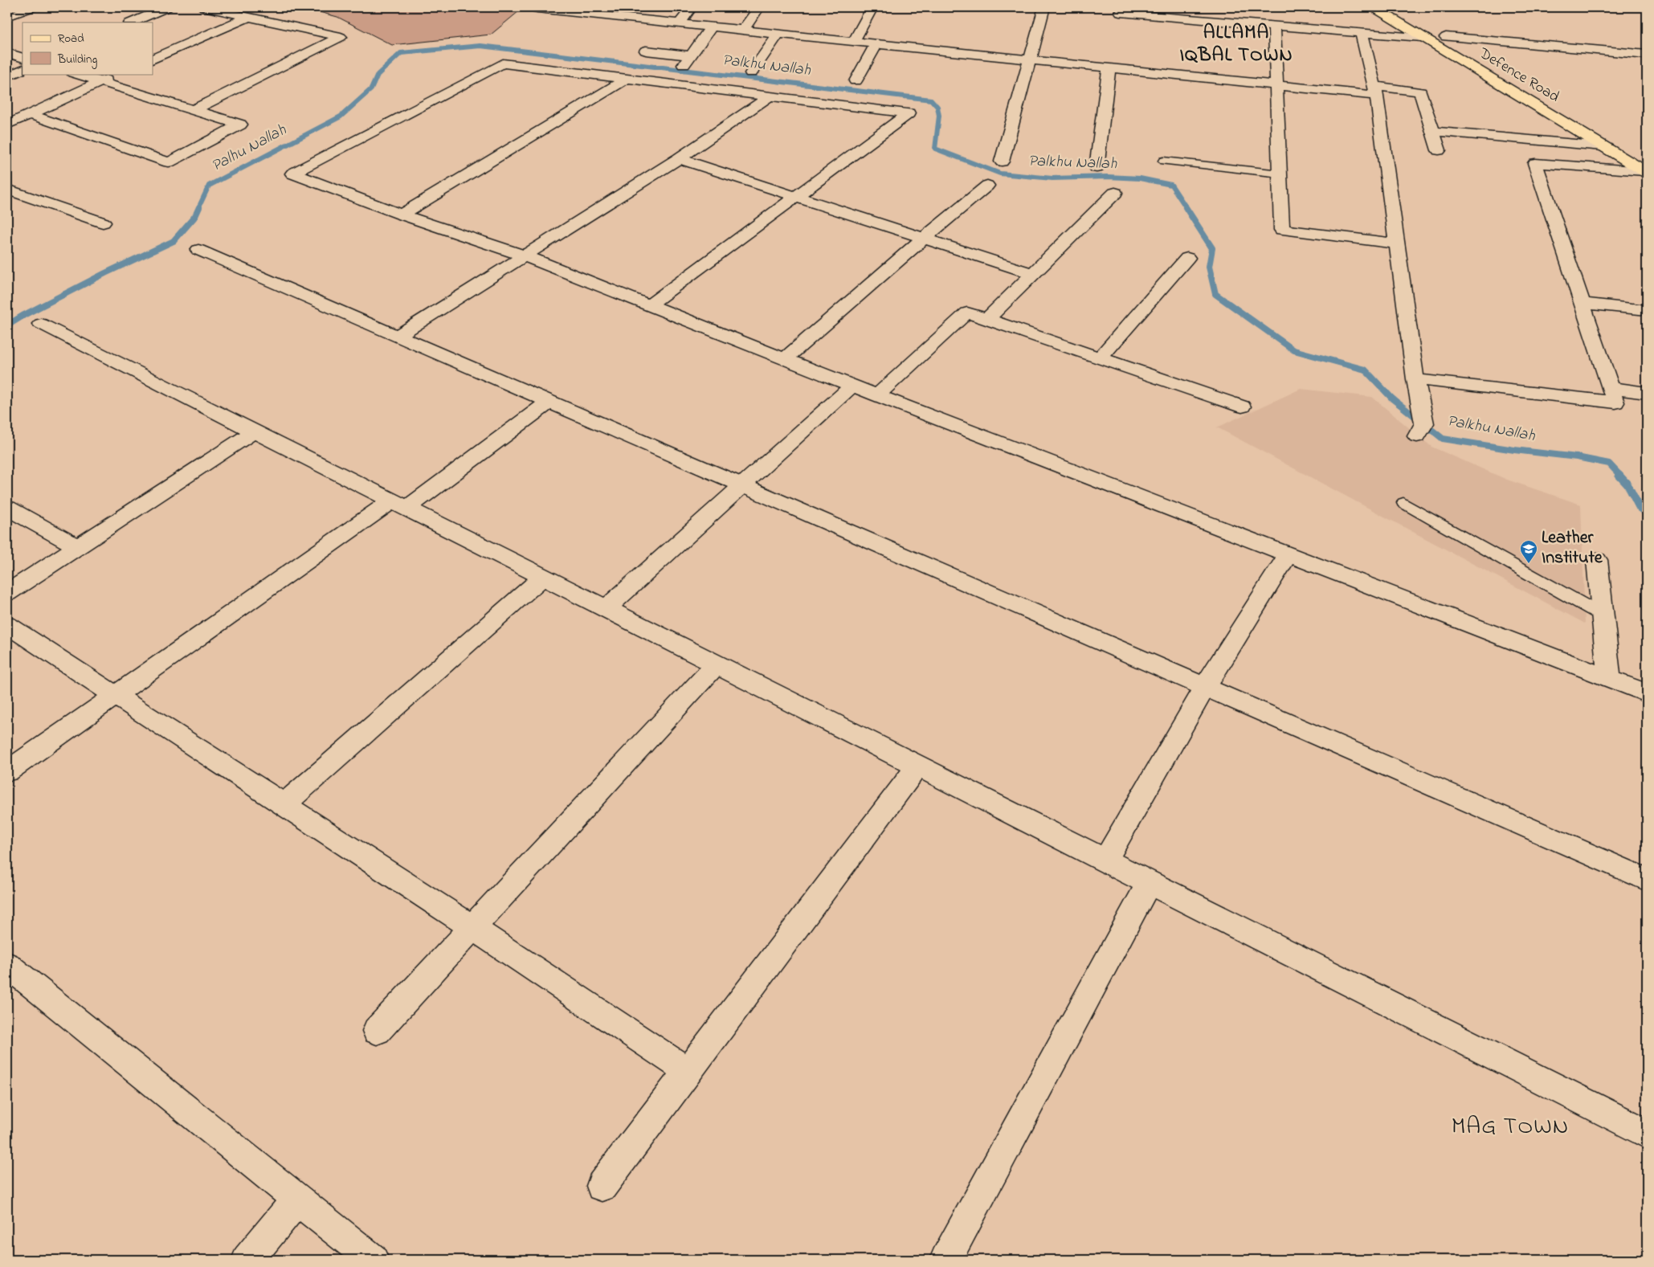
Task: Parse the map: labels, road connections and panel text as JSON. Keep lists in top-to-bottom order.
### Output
{
  "streets": {
    "main road": ["Defence Road"]
  },
  "districts": ["ALLAMA IQBAL TOWN", "MAG TOWN"],
  "water": ["Palkhu Nallah", "Palhu Nallah"],
  "places": {
    "school or university": ["Leather Institute"]
  },
  "legend": ["Road", "Building"]
}
